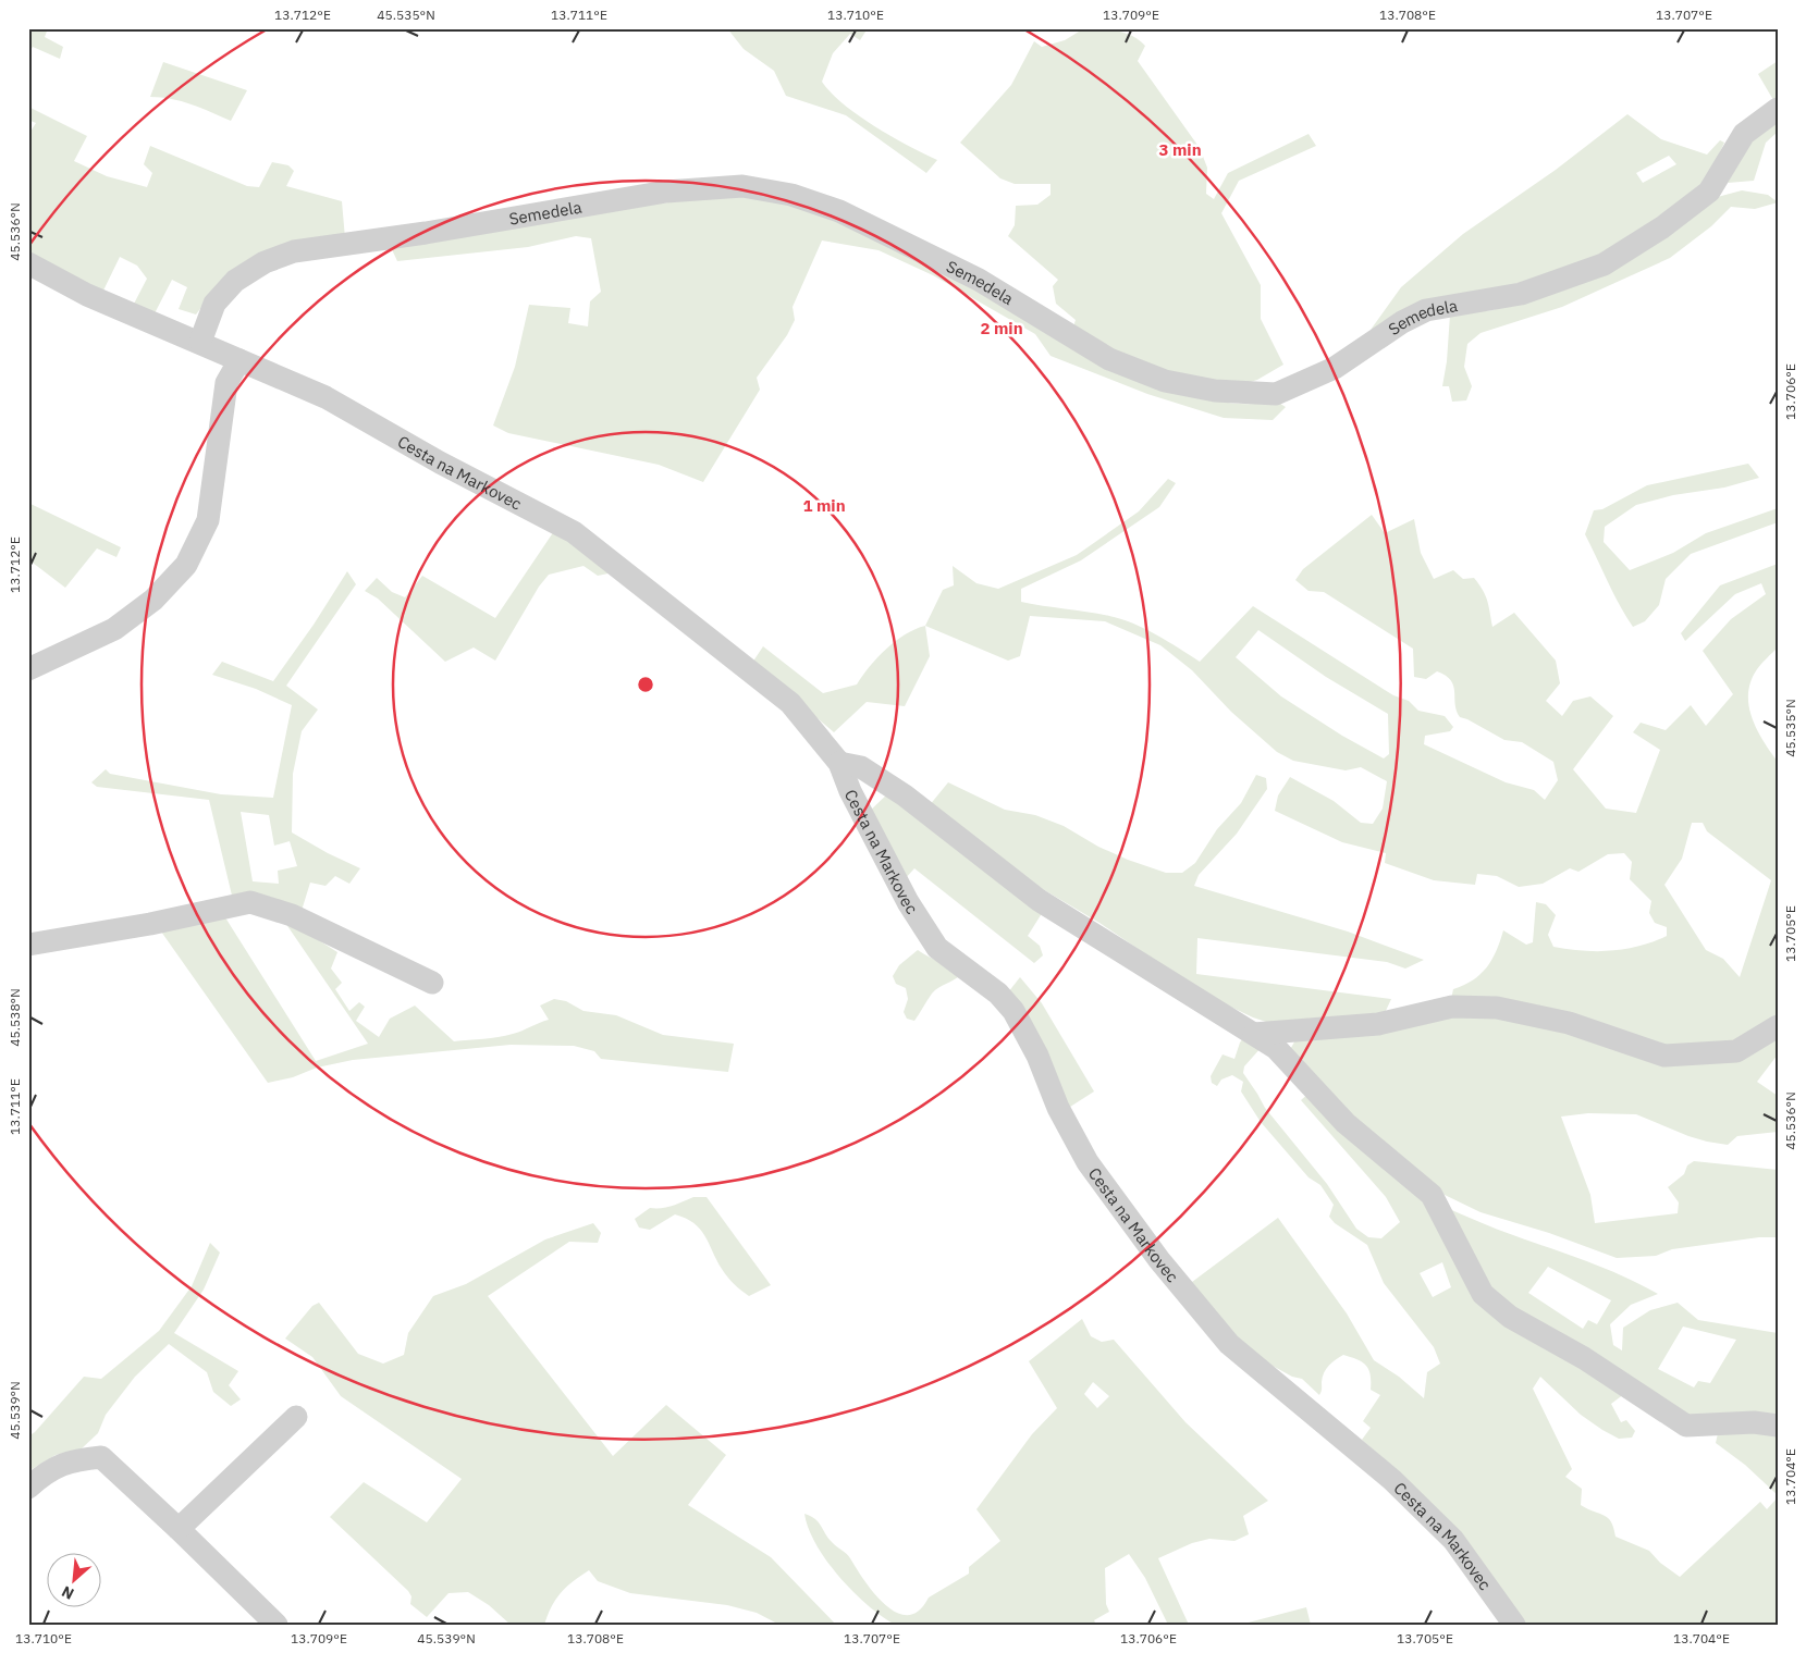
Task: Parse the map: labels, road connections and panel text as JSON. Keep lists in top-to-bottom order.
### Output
{
  "streets": {
    "street": ["Semedela", "Cesta na Markovec"]
  },
  "crossings": [
    ["Semedela", "Cesta na Markovec"]
  ],
  "north": "bottom left",
  "coordinates": [
    "13.712°E",
    "45.535°N",
    "13.711°E",
    "13.710°E",
    "13.709°E",
    "13.708°E",
    "13.707°E",
    "45.536°N",
    "13.706°E",
    "13.705°E",
    "45.538°N",
    "45.539°N",
    "13.704°E"
  ],
  "rings": ["3 min", "2 min", "1 min"]
}
